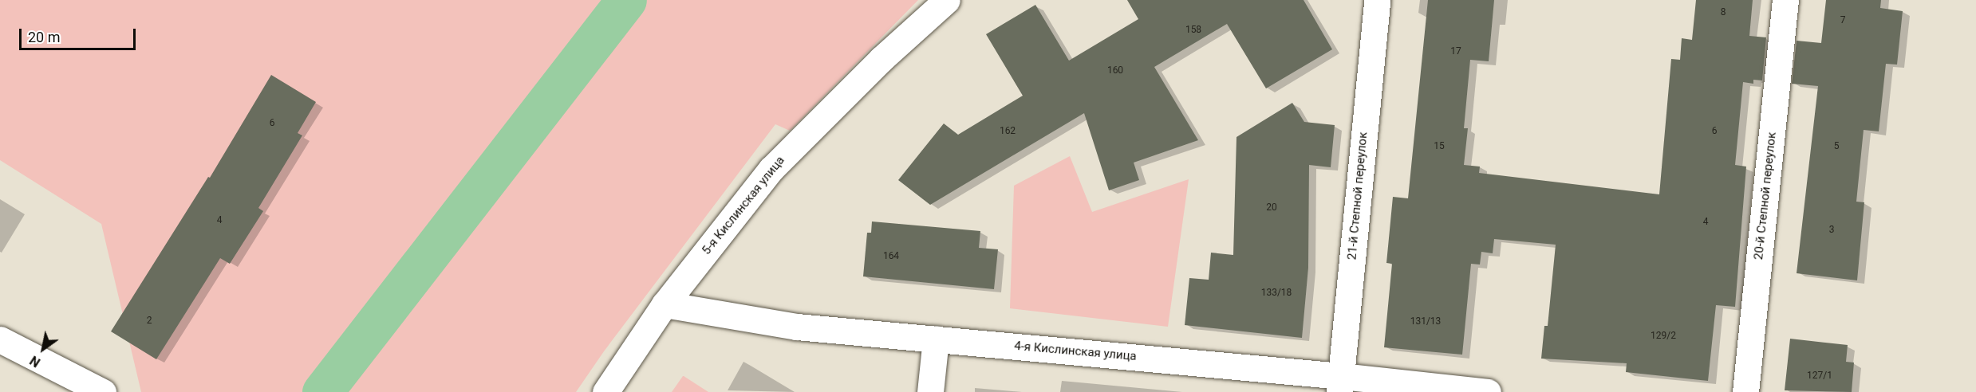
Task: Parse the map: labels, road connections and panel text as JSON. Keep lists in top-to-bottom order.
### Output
{
  "streets": {
    "street": [
      "21-й Степной переулок",
      "20-й Степной переулок",
      "5-я Кислинская улица",
      "4-я Кислинская улица"
    ]
  },
  "crossings": [
    ["21-й Степной переулок", "4-я Кислинская улица"],
    ["5-я Кислинская улица", "4-я Кислинская улица"]
  ],
  "house_numbers": [
    "8",
    "7",
    "158",
    "17",
    "160",
    "6",
    "162",
    "6",
    "15",
    "5",
    "20",
    "4",
    "4",
    "3",
    "164",
    "133/18",
    "2",
    "131/13",
    "129/2",
    "127/1"
  ],
  "scale_bar": "20 m",
  "north": "bottom left"
}
